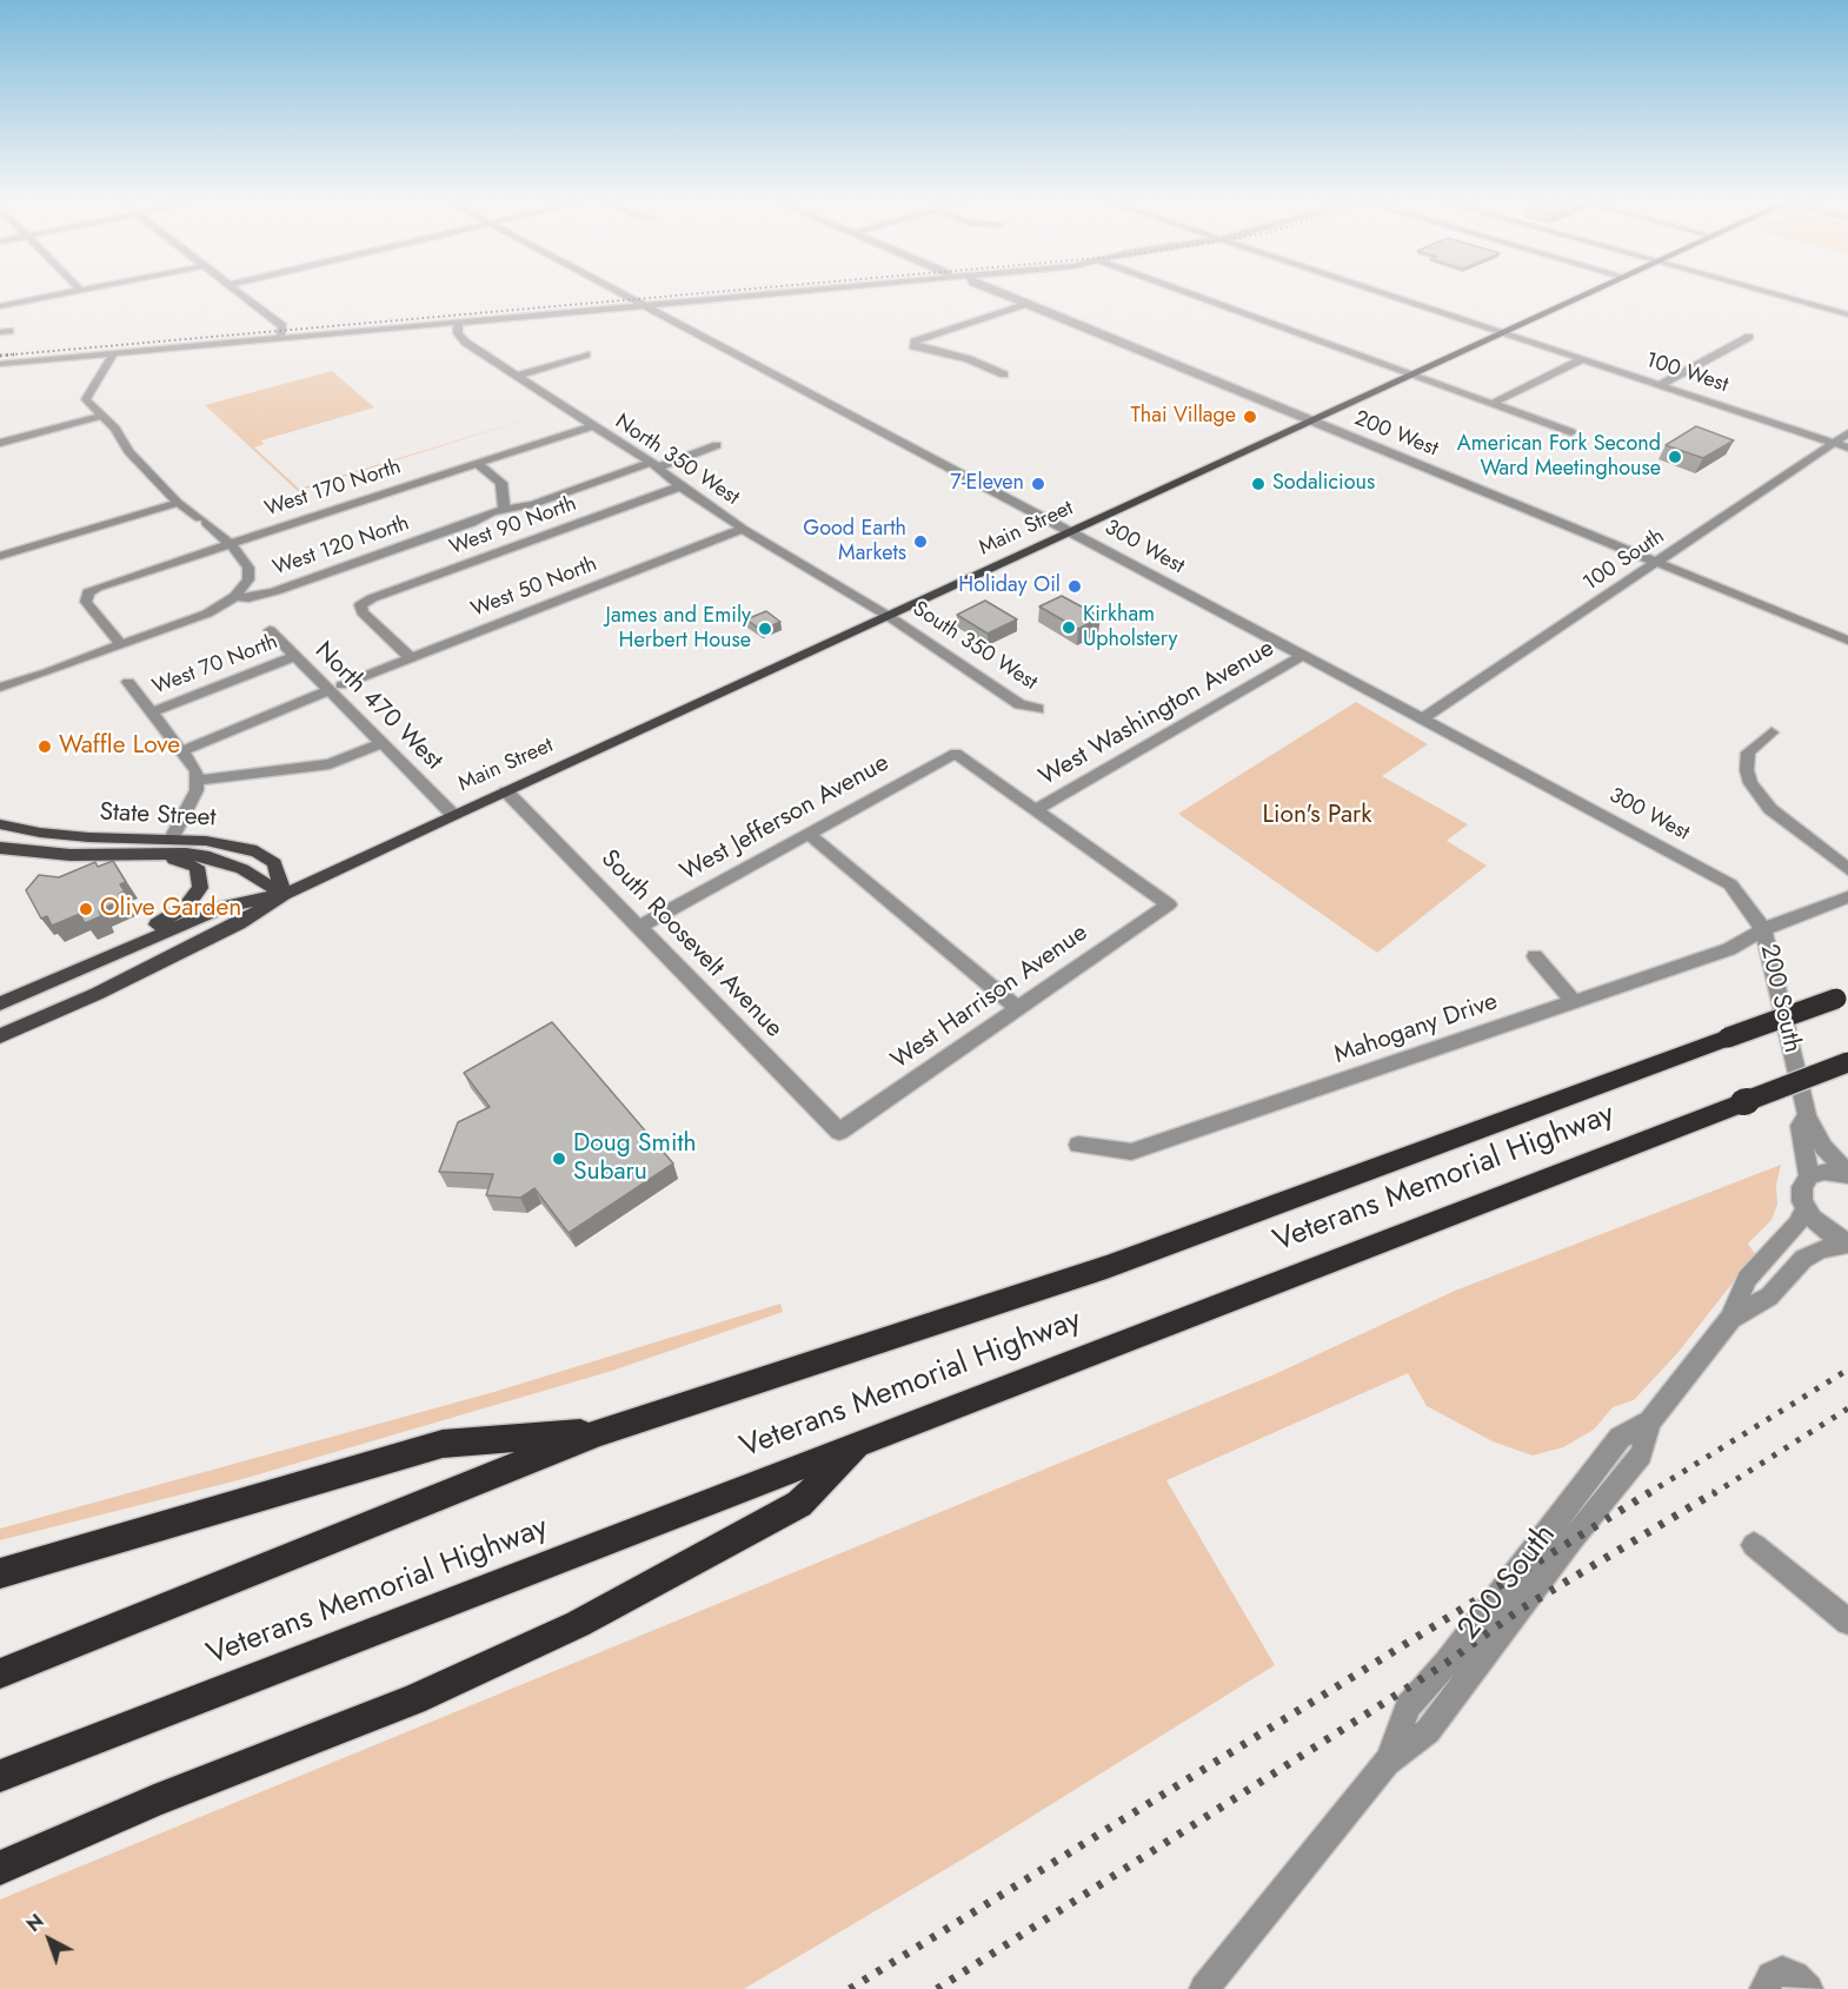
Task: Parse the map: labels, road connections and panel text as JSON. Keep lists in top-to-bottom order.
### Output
{
  "streets": {
    "highway": ["Veterans Memorial Highway"],
    "main road": ["Main Street", "State Street"],
    "street": [
      "100 West",
      "200 West",
      "North 350 West",
      "West 170 North",
      "West 90 North",
      "West 120 North",
      "300 West",
      "100 South",
      "West 50 North",
      "South 350 West",
      "West 70 North",
      "North 470 West",
      "West Washington Avenue",
      "West Jefferson Avenue",
      "South Roosevelt Avenue",
      "West Harrison Avenue",
      "200 South",
      "Mahogany Drive"
    ]
  },
  "crossings": [
    ["100 West", "Main Street"],
    ["100 West", "100 South"],
    ["200 West", "Main Street"],
    ["200 West", "100 South"],
    ["North 350 West", "West 170 North"],
    ["North 350 West", "West 90 North"],
    ["North 350 West", "Main Street"],
    ["North 350 West", "West 120 North"],
    ["North 350 West", "West 50 North"],
    ["North 350 West", "South 350 West"],
    ["West 170 North", "West 120 North"],
    ["West 90 North", "West 50 North"],
    ["Main Street", "300 West"],
    ["Main Street", "South 350 West"],
    ["Main Street", "North 470 West"],
    ["Main Street", "State Street"],
    ["Main Street", "South Roosevelt Avenue"],
    ["300 West", "100 South"],
    ["300 West", "West Washington Avenue"],
    ["300 West", "200 South"],
    ["300 West", "Mahogany Drive"],
    ["West 50 North", "North 470 West"],
    ["West 70 North", "North 470 West"],
    ["West Washington Avenue", "West Jefferson Avenue"],
    ["West Washington Avenue", "West Harrison Avenue"],
    ["West Jefferson Avenue", "South Roosevelt Avenue"],
    ["West Jefferson Avenue", "West Harrison Avenue"],
    ["South Roosevelt Avenue", "West Harrison Avenue"],
    ["200 South", "Mahogany Drive"]
  ],
  "parks": ["Lion's Park"],
  "places": [
    "Thai Village",
    "American Fork Second Ward Meetinghouse",
    "7-Eleven",
    "Sodalicious",
    "Good Earth Markets",
    "Holiday Oil",
    "Kirkham Upholstery",
    "James and Emily Herbert House",
    "Waffle Love",
    "Olive Garden",
    "Doug Smith Subaru"
  ],
  "north": "top left"
}
